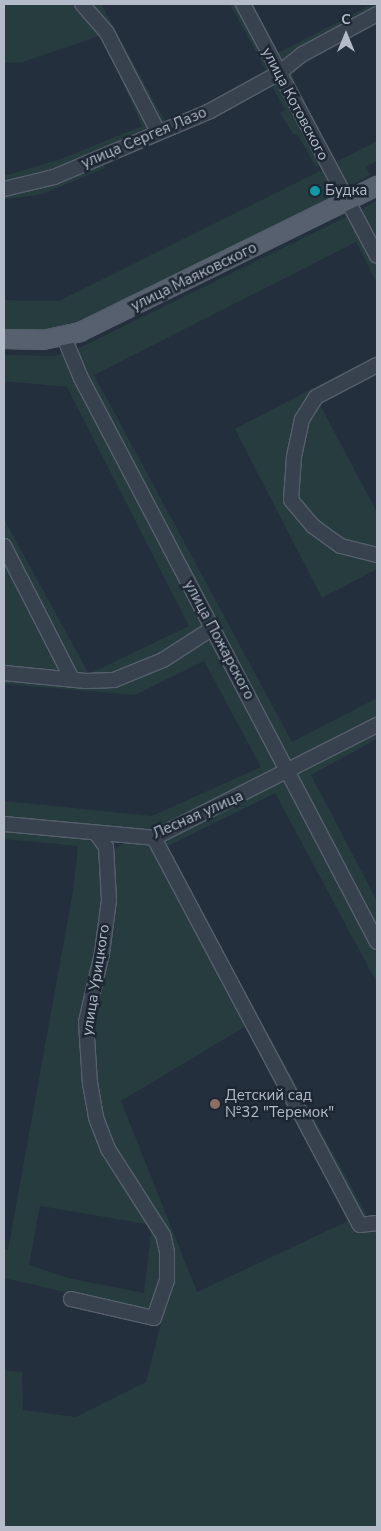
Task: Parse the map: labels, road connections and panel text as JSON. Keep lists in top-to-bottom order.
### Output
{
  "streets": {
    "main road": ["улица Маяковского"],
    "street": [
      "улица Котовского",
      "улица Сергея Лазо",
      "улица Пожарского",
      "Лесная улица",
      "улица Урицкого"
    ]
  },
  "crossings": [
    ["улица Котовского", "улица Сергея Лазо"],
    ["улица Котовского", "улица Маяковского"],
    ["улица Маяковского", "улица Пожарского"],
    ["улица Пожарского", "Лесная улица"]
  ],
  "places": ["Будка", "Детский сад №32 \"Теремок\""],
  "north": "top"
}
